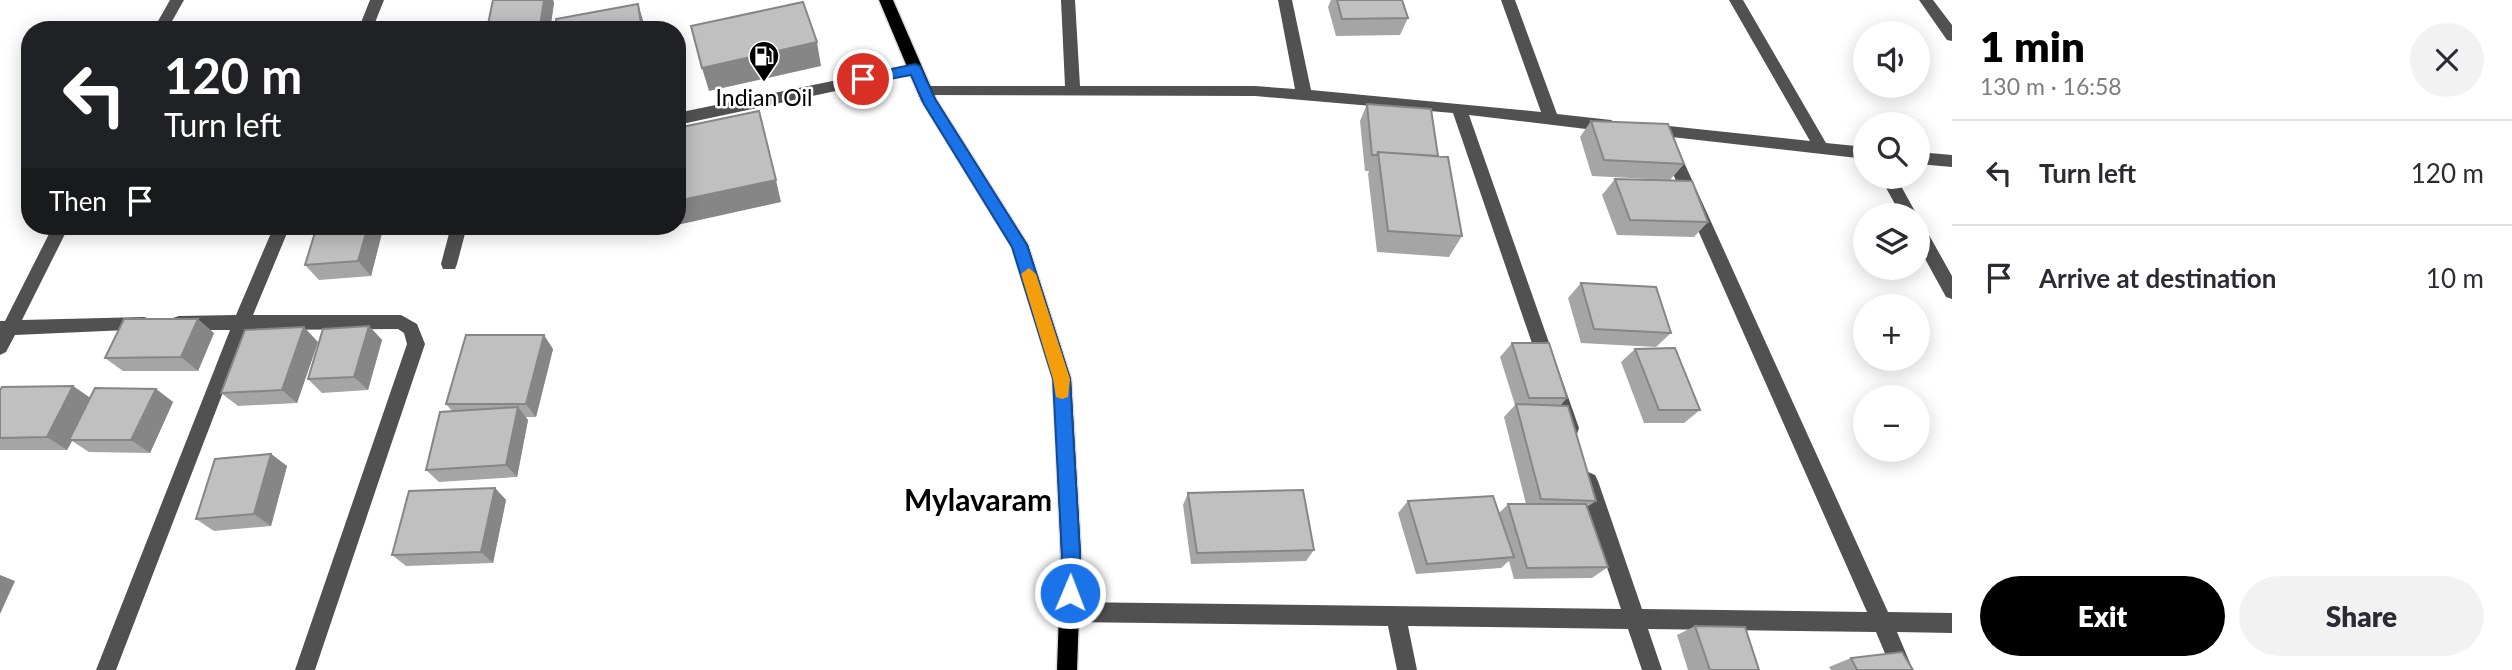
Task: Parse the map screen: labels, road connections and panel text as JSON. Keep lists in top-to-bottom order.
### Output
{
  "districts": ["Mylavaram"],
  "places": {
    "fuel station": ["Indian Oil"]
  },
  "page": {
    "heading": ["1 min", "130 m · 16:58"],
    "map_buttons": ["+", "−"],
    "turn": ["120 m", "Turn left"],
    "list": [
      {
        "name": "Turn left",
        "value": "120 m"
      },
      {
        "name": "Arrive at destination",
        "value": "10 m"
      }
    ],
    "then": "Then",
    "buttons": ["Exit", "Share"]
  }
}
